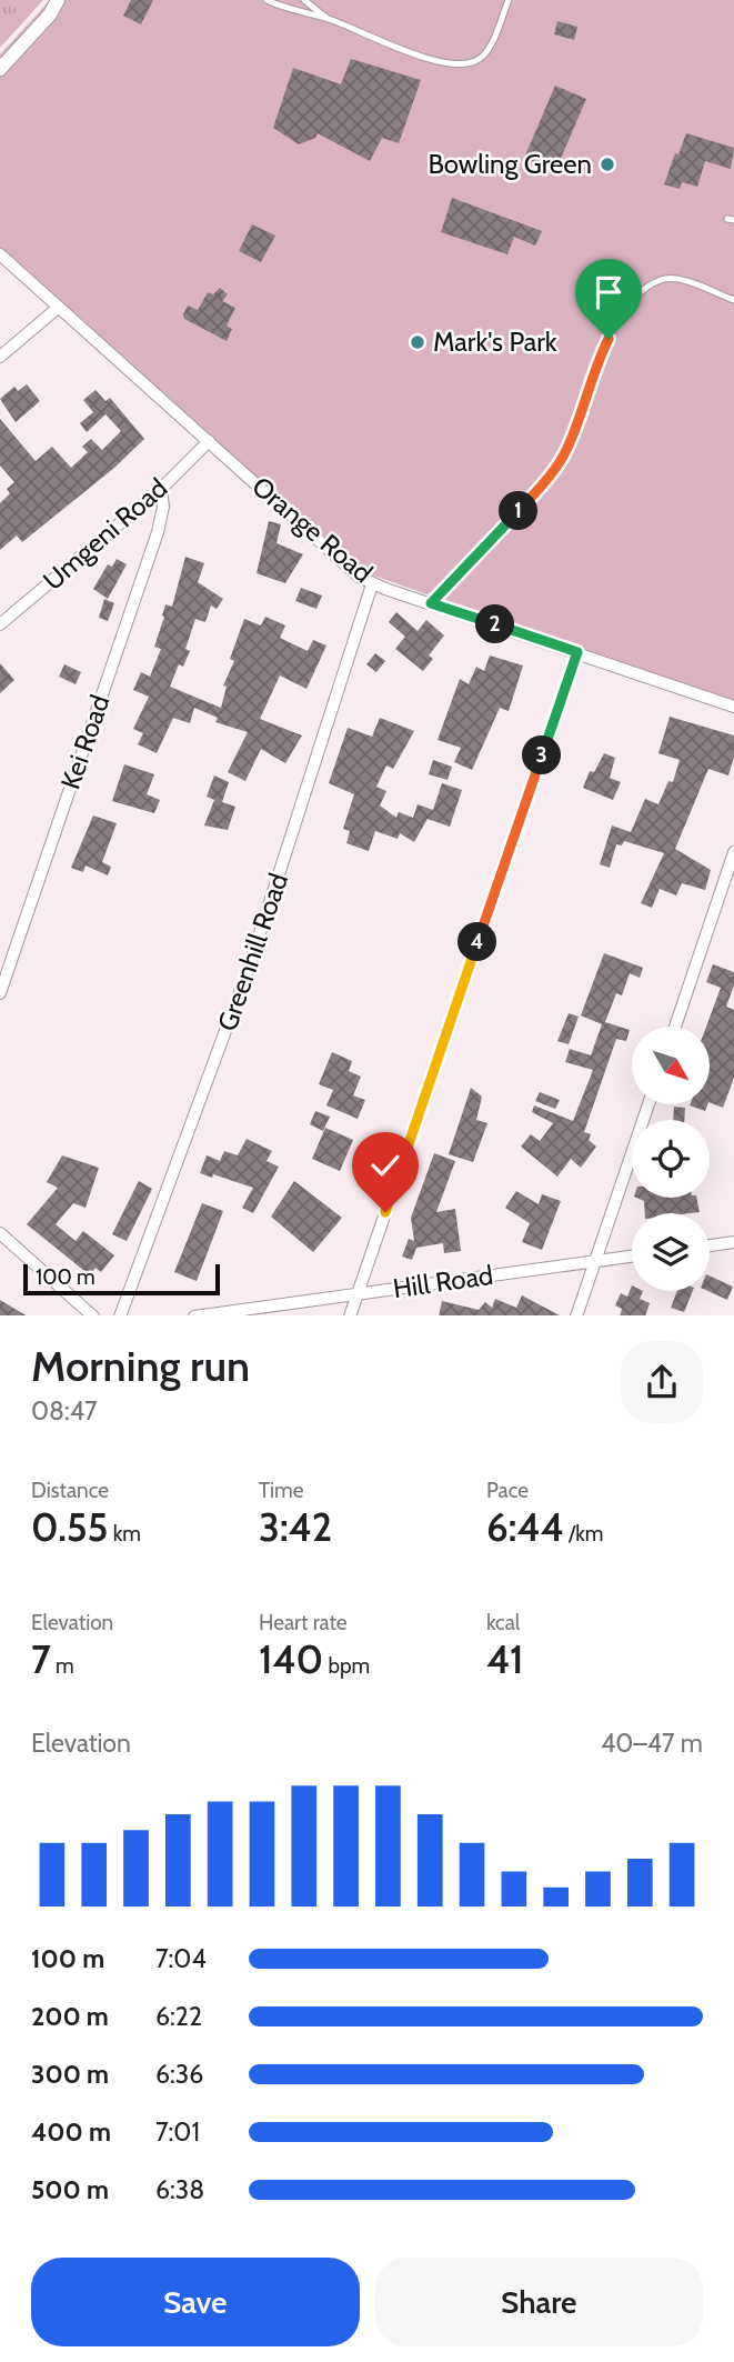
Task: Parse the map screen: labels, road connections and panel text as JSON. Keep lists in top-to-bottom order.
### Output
{
  "streets": {
    "street": [
      "Orange Road",
      "Umgeni Road",
      "Kei Road",
      "Greenhill Road",
      "Hill Road"
    ]
  },
  "crossings": [
    ["Orange Road", "Umgeni Road"],
    ["Orange Road", "Greenhill Road"],
    ["Umgeni Road", "Kei Road"]
  ],
  "places": ["Bowling Green", "Mark's Park"],
  "scale_bar": "100 m",
  "north": "bottom right",
  "page": {
    "pins": [
      "1",
      "2",
      "3",
      "4"
    ],
    "scale": "100 m",
    "heading": ["Morning run", "08:47"],
    "stats": [
      ["Distance", "0.55 km"],
      ["Time", "3:42"],
      ["Pace", "6:44 /km"],
      ["Elevation", "7 m"],
      ["Heart rate", "140 bpm"],
      ["kcal", "41"]
    ],
    "chart": ["Elevation", "40–47 m"],
    "list": [
      {
        "name": "100 m",
        "note": "7:04"
      },
      {
        "name": "200 m",
        "note": "6:22"
      },
      {
        "name": "300 m",
        "note": "6:36"
      },
      {
        "name": "400 m",
        "note": "7:01"
      },
      {
        "name": "500 m",
        "note": "6:38"
      }
    ],
    "buttons": ["Save", "Share"]
  }
}
